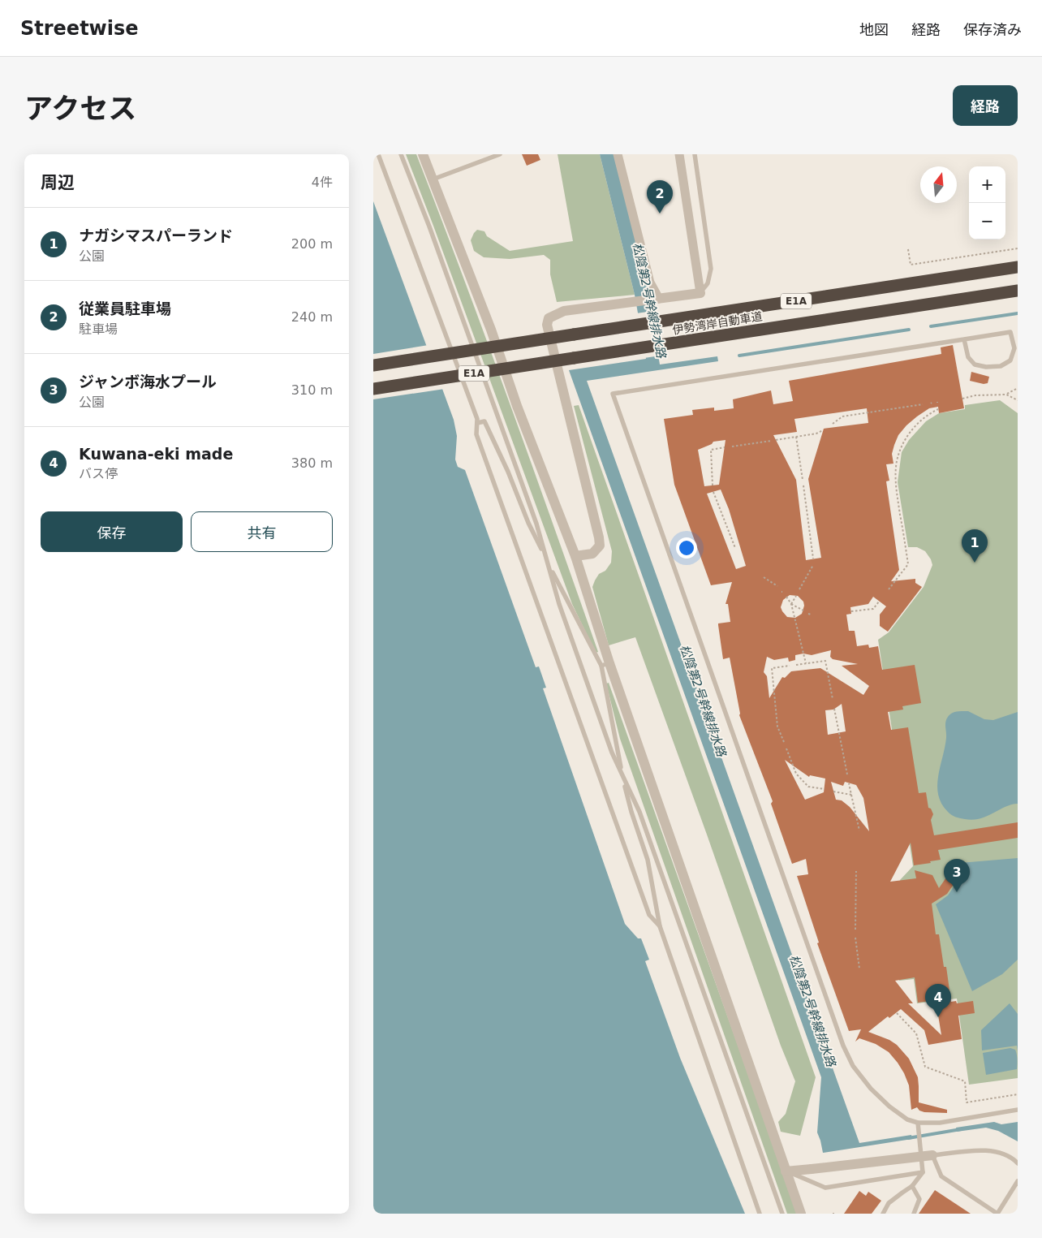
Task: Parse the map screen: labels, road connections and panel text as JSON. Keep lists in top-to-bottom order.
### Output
{
  "streets": {
    "highway": ["E1A", "伊勢湾岸自動車道"]
  },
  "water": ["松陰第2号幹線排水路"],
  "north": "top",
  "page": {
    "header": "Streetwise",
    "nav": ["地図", "経路", "保存済み"],
    "title": "アクセス",
    "buttons": [
      "経路",
      ["保存", "共有"]
    ],
    "heading": ["周辺", "4件"],
    "map_buttons": ["+", "−"],
    "pins": [
      "2",
      "1",
      "3",
      "4"
    ],
    "list": [
      {
        "mark": "1",
        "name": "ナガシマスパーランド",
        "note": "公園",
        "value": "200 m"
      },
      {
        "mark": "2",
        "name": "従業員駐車場",
        "note": "駐車場",
        "value": "240 m"
      },
      {
        "mark": "3",
        "name": "ジャンボ海水プール",
        "note": "公園",
        "value": "310 m"
      },
      {
        "mark": "4",
        "name": "Kuwana-eki made",
        "note": "バス停",
        "value": "380 m"
      }
    ]
  }
}
